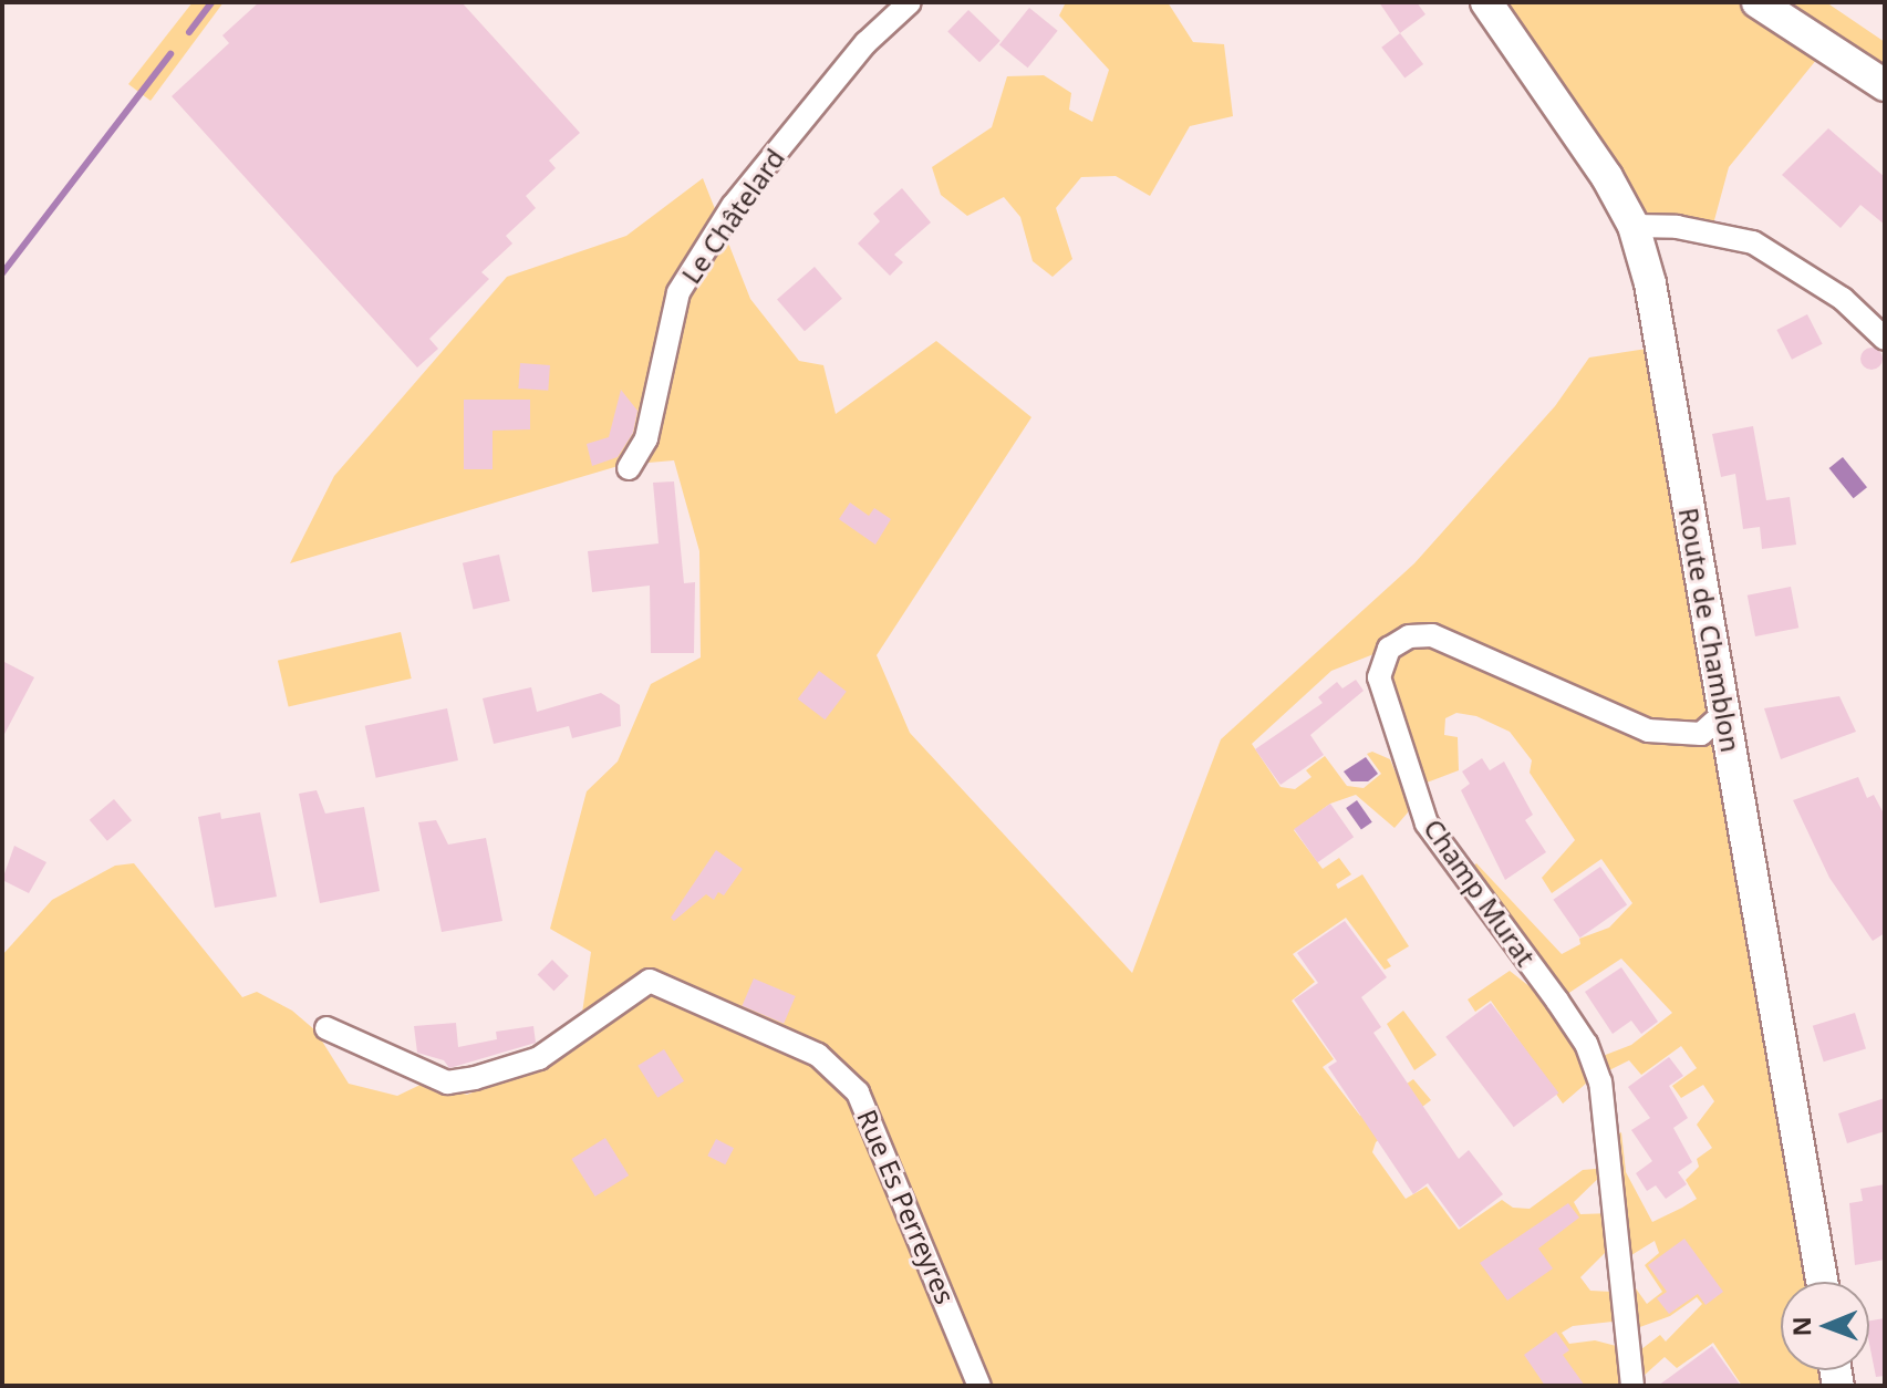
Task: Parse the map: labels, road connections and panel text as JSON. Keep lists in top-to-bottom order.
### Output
{
  "streets": {
    "street": [
      "Le Châtelard",
      "Route de Chamblon",
      "Champ Murat",
      "Rue Es Perreyres"
    ]
  },
  "crossings": [
    ["Route de Chamblon", "Champ Murat"]
  ],
  "north": "left"
}
